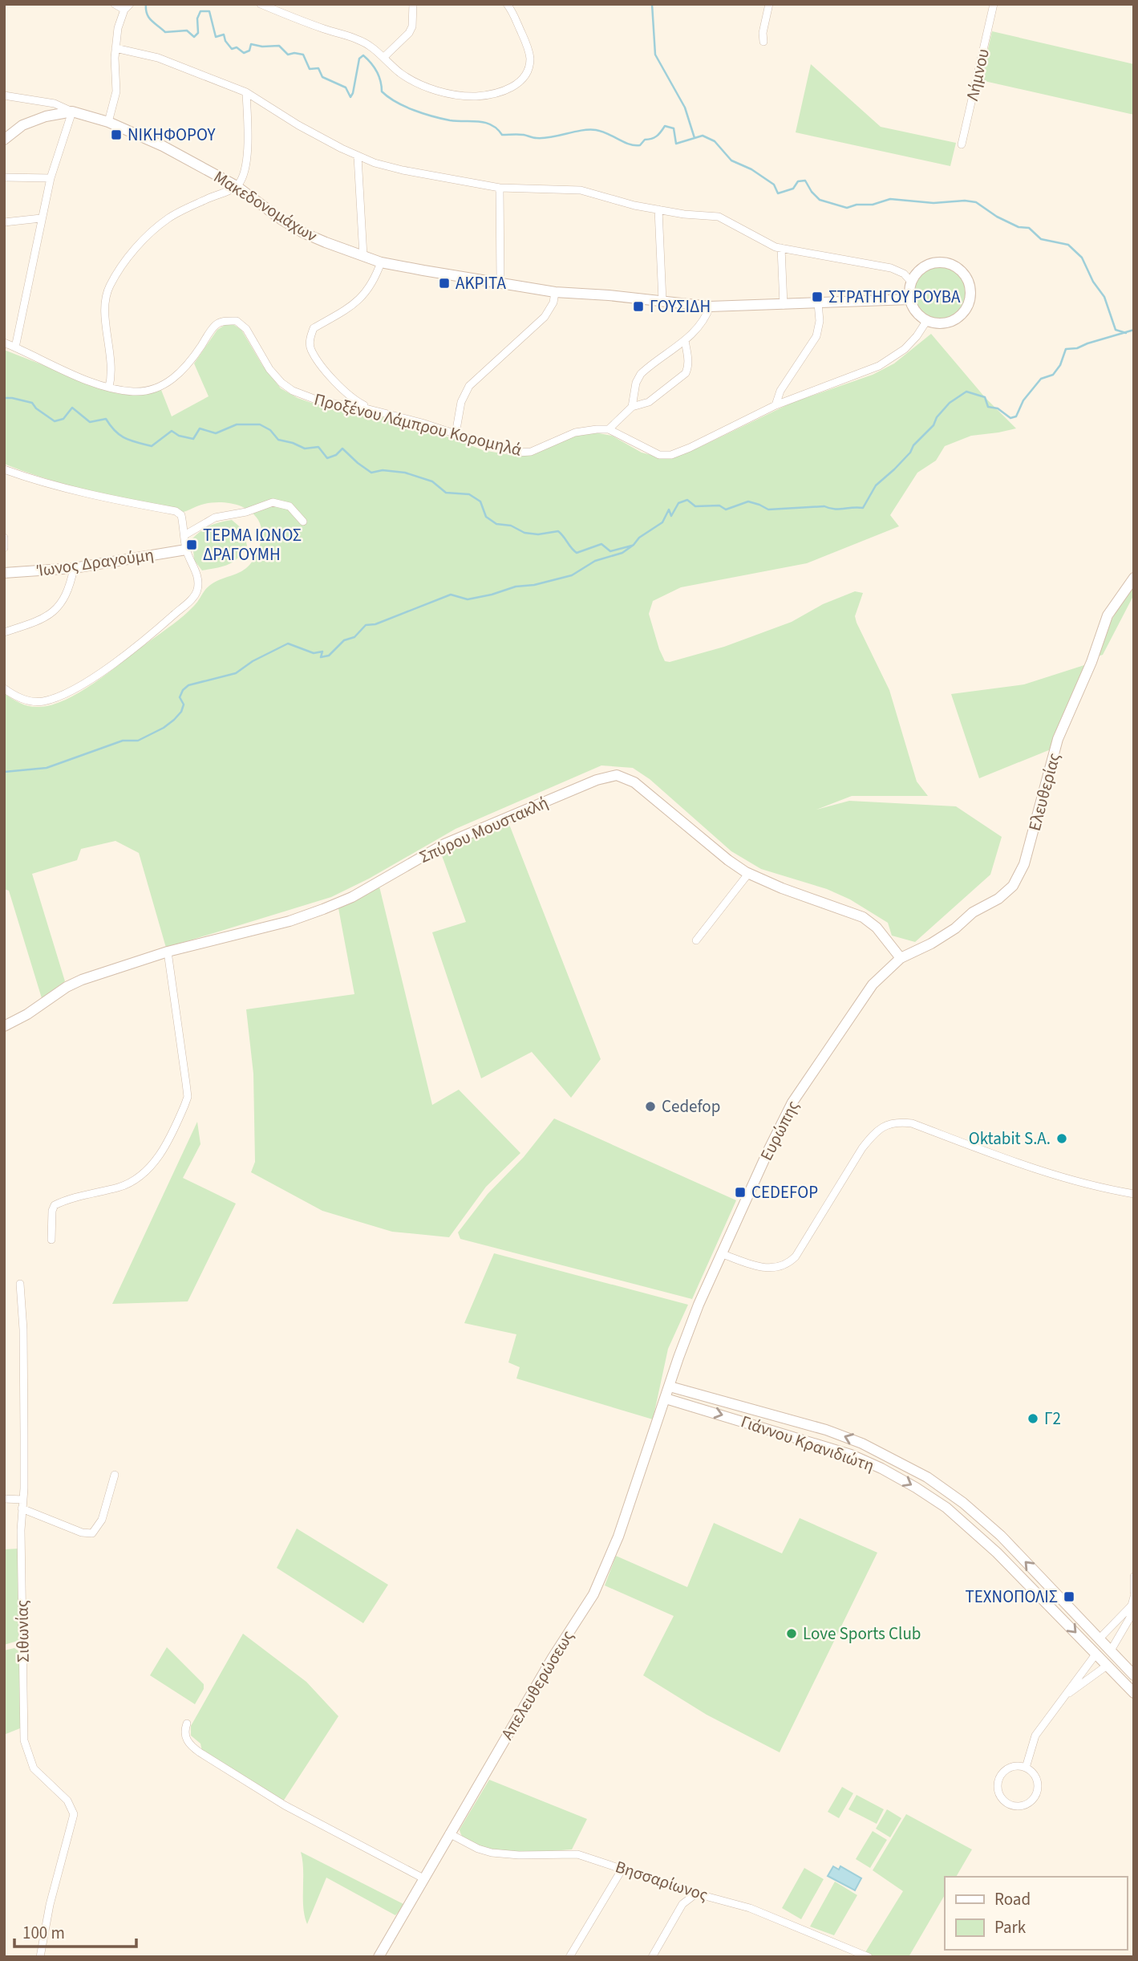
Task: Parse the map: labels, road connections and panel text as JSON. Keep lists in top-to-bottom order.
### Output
{
  "streets": {
    "street": [
      "Λήμνου",
      "Μακεδονομάχων",
      "Προξένου Λάμπρου Κορομηλά",
      "Ίωνος Δραγούμη",
      "Ελευθερίας",
      "Σπύρου Μουστακλή",
      "Ευρώπης",
      "Γιάννου Κρανιδιώτη",
      "Σιθωνίας",
      "Απελευθερώσεως",
      "Βησσαρίωνος"
    ]
  },
  "crossings": [
    ["Ελευθερίας", "Σπύρου Μουστακλή"],
    ["Ελευθερίας", "Ευρώπης"],
    ["Σπύρου Μουστακλή", "Ευρώπης"],
    ["Ευρώπης", "Γιάννου Κρανιδιώτη"],
    ["Ευρώπης", "Απελευθερώσεως"],
    ["Γιάννου Κρανιδιώτη", "Απελευθερώσεως"],
    ["Απελευθερώσεως", "Βησσαρίωνος"]
  ],
  "places": {
    "transit": [
      "ΝΙΚΗΦΟΡΟΥ",
      "ΑΚΡΙΤΑ",
      "ΣΤΡΑΤΗΓΟΥ ΡΟΥΒΑ",
      "ΓΟΥΣΙΔΗ",
      "ΤΕΡΜΑ ΙΩΝΟΣ ΔΡΑΓΟΥΜΗ",
      "CEDEFOP",
      "ΤΕΧΝΟΠΟΛΙΣ"
    ],
    "other": [
      "Cedefop",
      "Oktabit S.A.",
      "Γ2",
      "Love Sports Club"
    ]
  },
  "legend": ["Road", "Park"],
  "scale_bar": "100 m"
}
